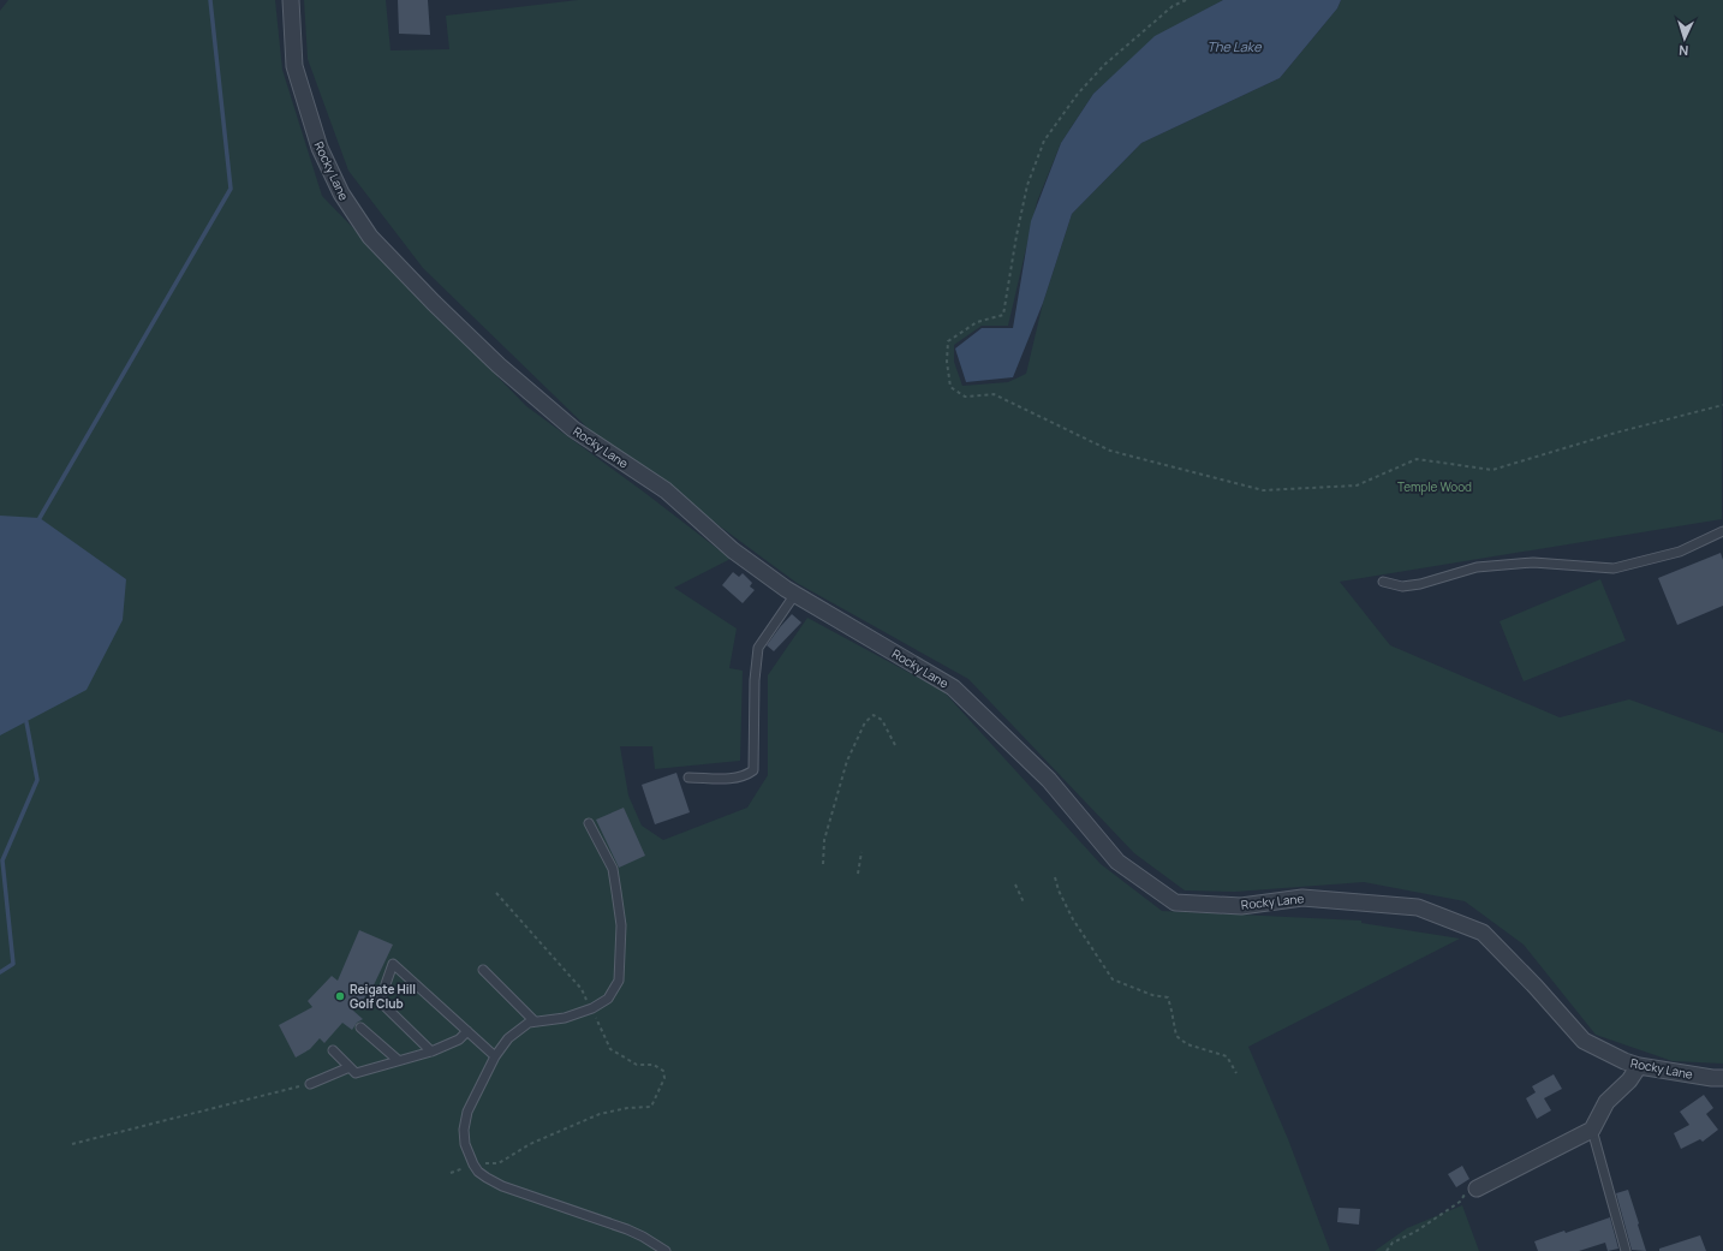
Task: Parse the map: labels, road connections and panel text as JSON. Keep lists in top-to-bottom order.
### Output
{
  "streets": {
    "street": ["Rocky Lane"]
  },
  "water": ["The Lake"],
  "parks": ["Temple Wood"],
  "places": ["Reigate Hill Golf Club"],
  "north": "bottom"
}
